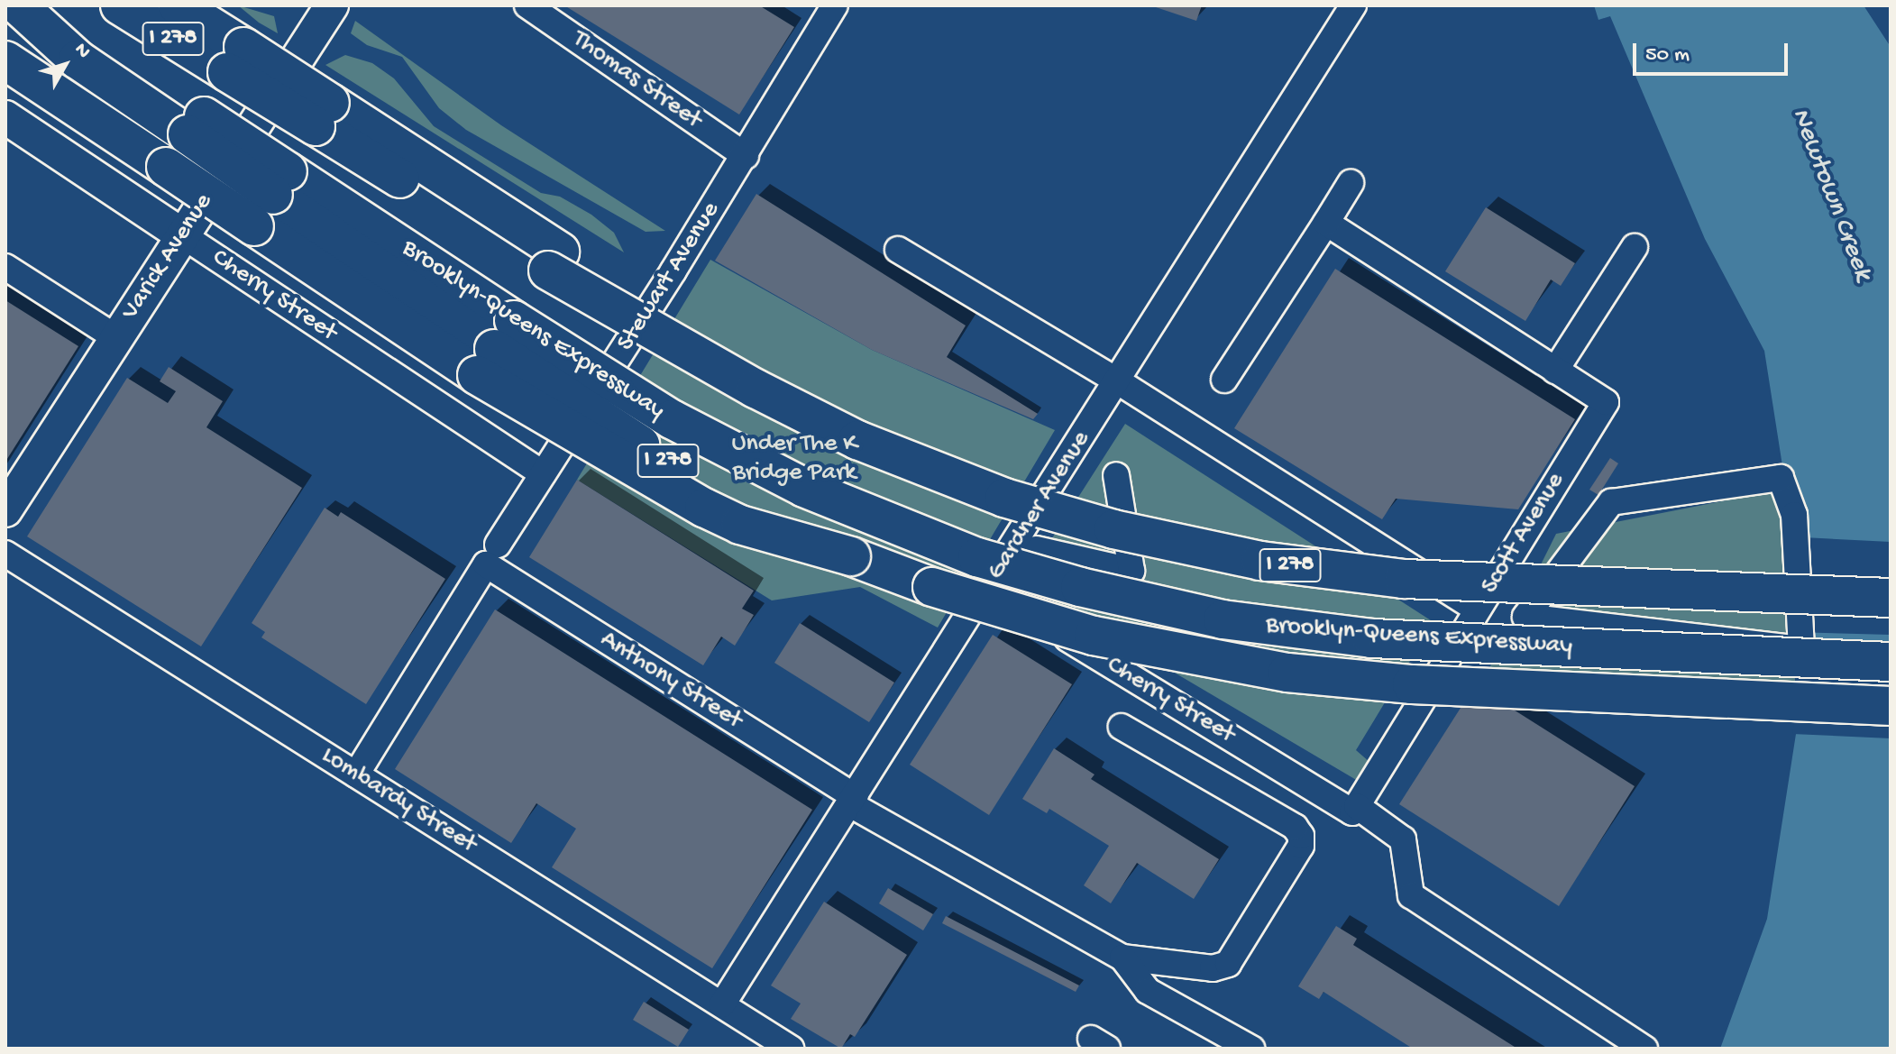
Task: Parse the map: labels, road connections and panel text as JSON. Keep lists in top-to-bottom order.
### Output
{
  "streets": {
    "highway": ["I 278", "Brooklyn-Queens Expressway"],
    "main road": ["Varick Avenue", "Cherry Street"],
    "street": [
      "Thomas Street",
      "Stewart Avenue",
      "Gardner Avenue",
      "Scott Avenue",
      "Anthony Street",
      "Lombardy Street"
    ]
  },
  "crossings": [
    ["I 278", "Brooklyn-Queens Expressway"],
    ["Thomas Street", "Stewart Avenue"],
    ["Varick Avenue", "Cherry Street"],
    ["Stewart Avenue", "Cherry Street"],
    ["Stewart Avenue", "Anthony Street"],
    ["Stewart Avenue", "Lombardy Street"],
    ["Cherry Street", "Gardner Avenue"],
    ["Cherry Street", "Scott Avenue"],
    ["Gardner Avenue", "Anthony Street"],
    ["Gardner Avenue", "Lombardy Street"]
  ],
  "water": ["Newtown Creek"],
  "parks": ["Under The K Bridge Park"],
  "scale_bar": "50 m",
  "north": "top right"
}
